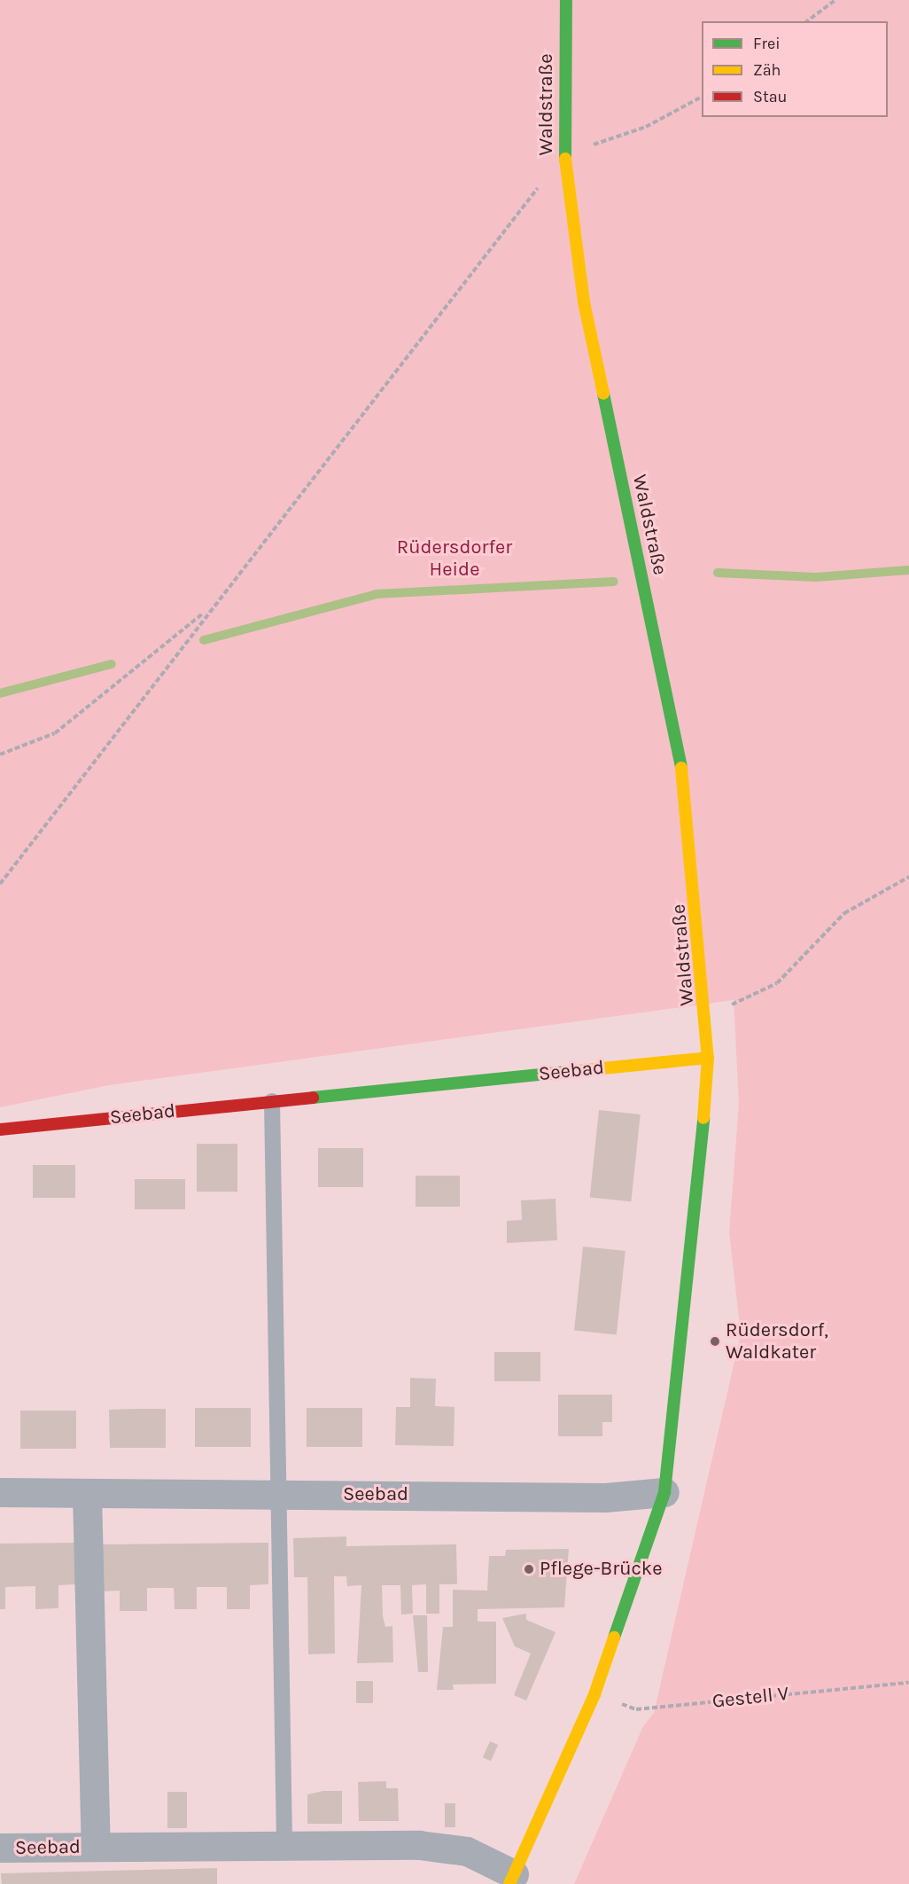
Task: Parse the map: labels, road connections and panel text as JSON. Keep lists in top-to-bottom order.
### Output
{
  "streets": {
    "street": ["Waldstraße", "Seebad"],
    "path": ["Gestell V"]
  },
  "crossings": [
    ["Waldstraße", "Seebad"],
    ["Seebad", "Gestell V"]
  ],
  "parks": ["Rüdersdorfer Heide"],
  "places": ["Rüdersdorf, Waldkater", "Pflege-Brücke"],
  "legend": ["Frei", "Zäh", "Stau"]
}
